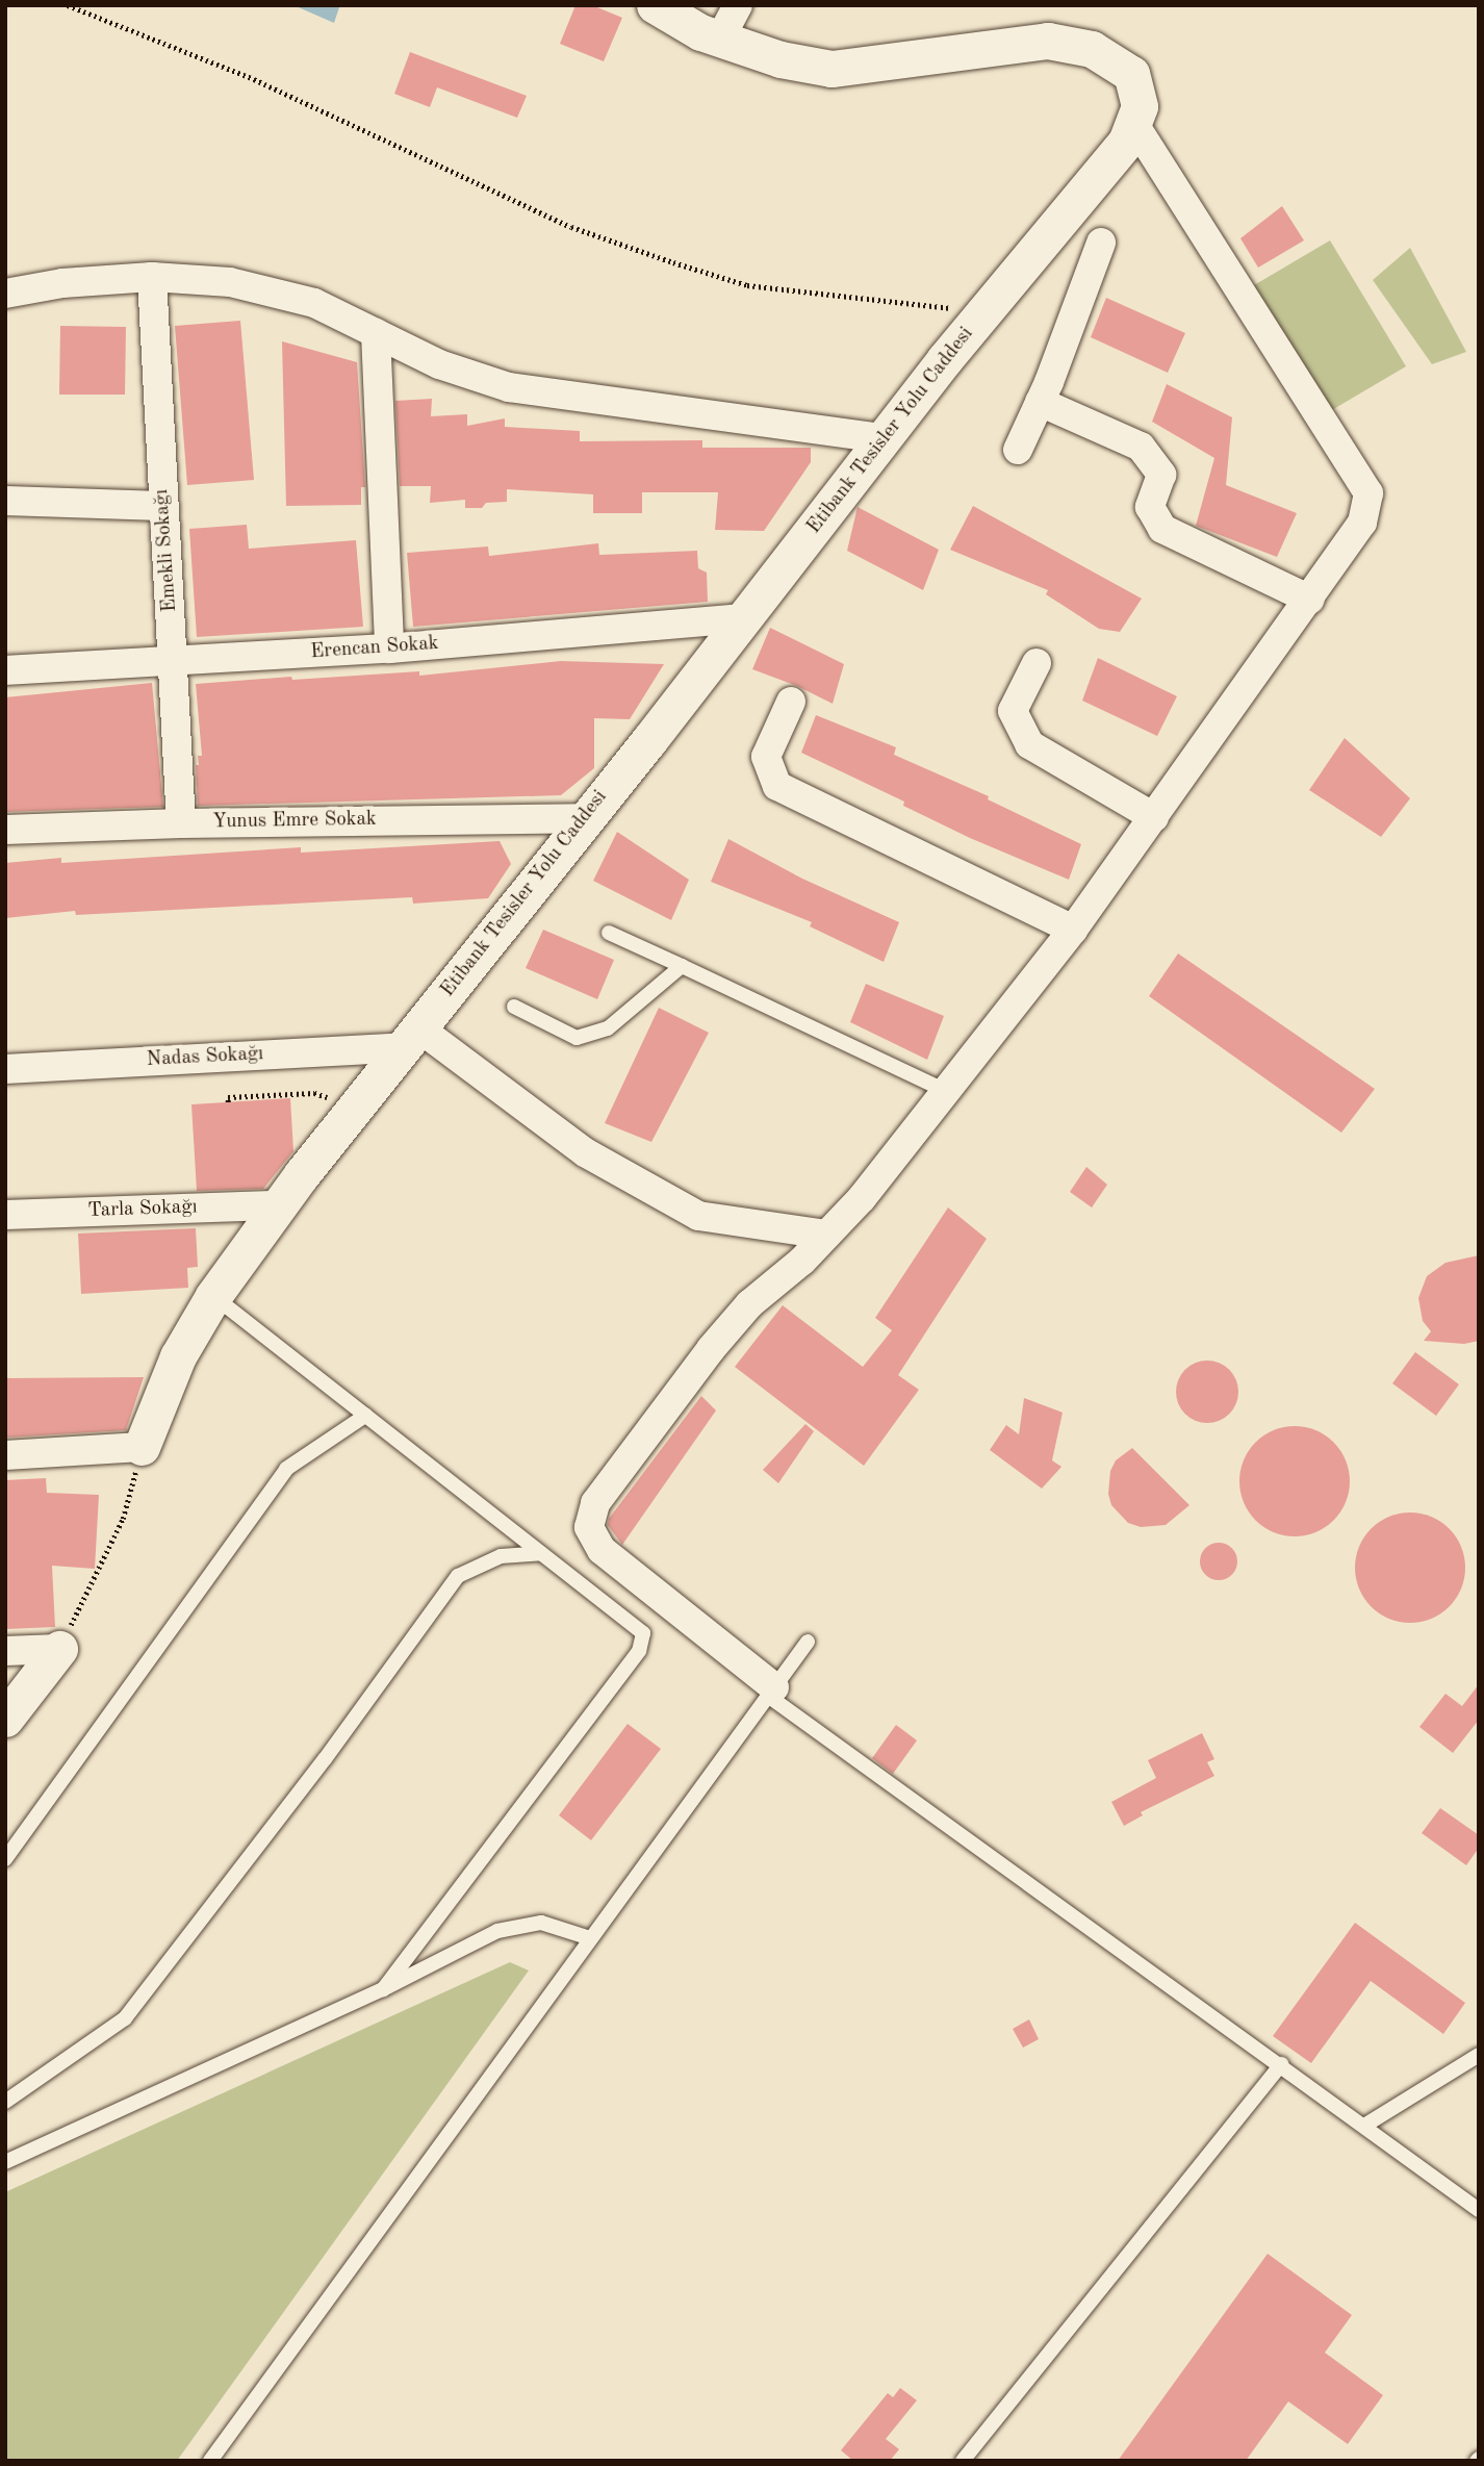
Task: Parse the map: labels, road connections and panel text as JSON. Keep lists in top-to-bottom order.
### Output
{
  "streets": {
    "street": [
      "Etibank Tesisler Yolu Caddesi",
      "Emekli Sokağı",
      "Erencan Sokak",
      "Yunus Emre Sokak",
      "Nadas Sokağı",
      "Tarla Sokağı"
    ]
  },
  "crossings": [
    ["Etibank Tesisler Yolu Caddesi", "Erencan Sokak"],
    ["Etibank Tesisler Yolu Caddesi", "Yunus Emre Sokak"],
    ["Etibank Tesisler Yolu Caddesi", "Nadas Sokağı"],
    ["Etibank Tesisler Yolu Caddesi", "Tarla Sokağı"],
    ["Emekli Sokağı", "Erencan Sokak"],
    ["Emekli Sokağı", "Yunus Emre Sokak"]
  ]
}
